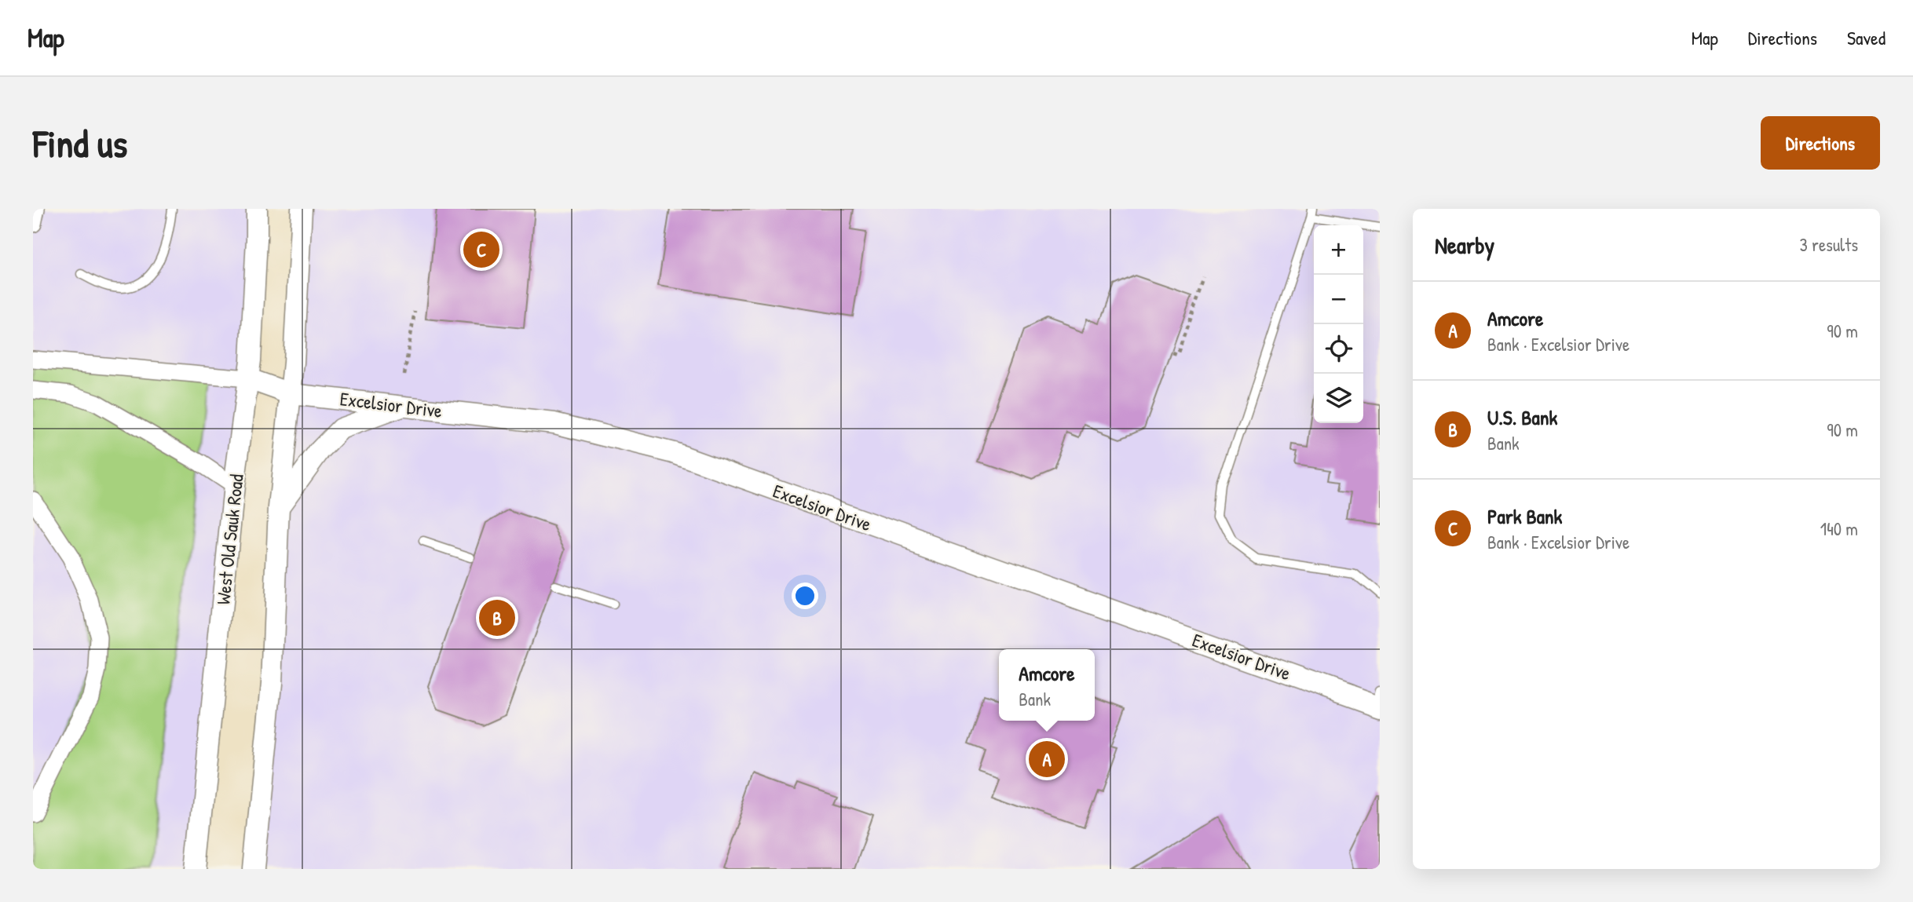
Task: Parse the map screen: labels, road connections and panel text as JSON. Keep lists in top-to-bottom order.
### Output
{
  "streets": {
    "street": ["Excelsior Drive", "West Old Sauk Road"]
  },
  "crossings": [
    ["Excelsior Drive", "West Old Sauk Road"]
  ],
  "page": {
    "header": "Map",
    "nav": ["Map", "Directions", "Saved"],
    "buttons": "Directions",
    "title": "Find us",
    "heading": ["Nearby", "3 results"],
    "map_buttons": ["+", "−"],
    "pins": ["C", "B", "A"],
    "list": [
      {
        "mark": "A",
        "name": "Amcore",
        "note": "Bank · Excelsior Drive",
        "value": "90 m"
      },
      {
        "mark": "B",
        "name": "U.S. Bank",
        "note": "Bank",
        "value": "90 m"
      },
      {
        "mark": "C",
        "name": "Park Bank",
        "note": "Bank · Excelsior Drive",
        "value": "140 m"
      }
    ],
    "popup": ["Amcore", "Bank"]
  }
}
